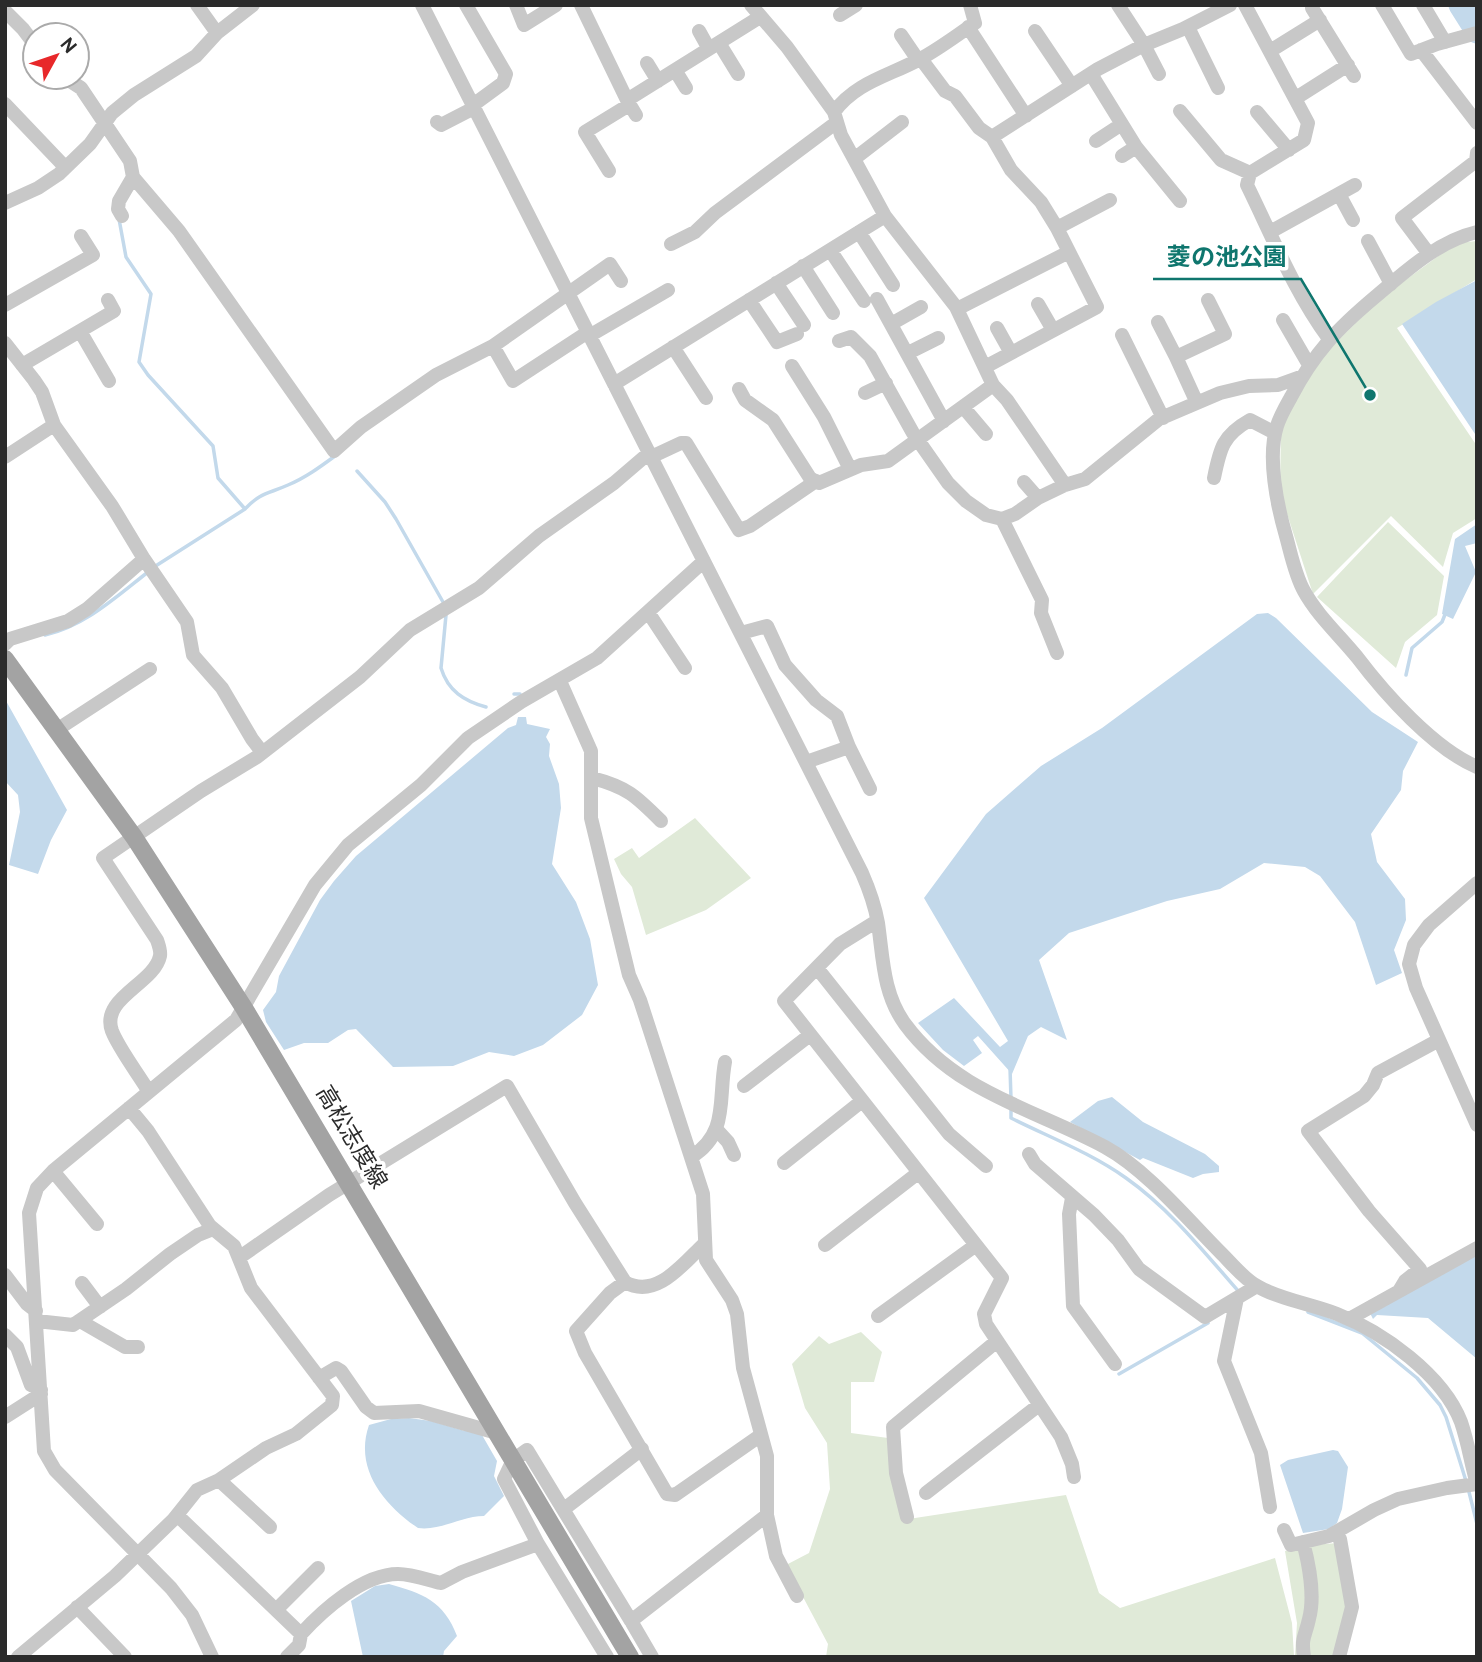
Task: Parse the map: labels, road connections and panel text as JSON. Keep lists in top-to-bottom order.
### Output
{
  "streets": {
    "main road": ["高松志度線"]
  },
  "places": ["菱の池公園"],
  "north": "top right"
}
